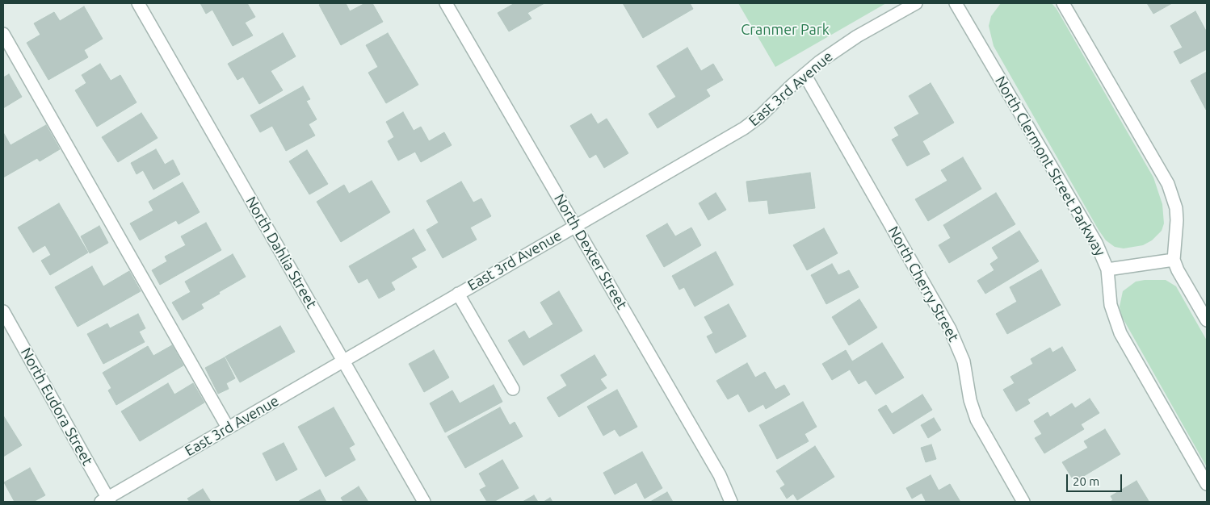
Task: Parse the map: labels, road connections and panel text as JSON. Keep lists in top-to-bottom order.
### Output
{
  "streets": {
    "street": [
      "East 3rd Avenue",
      "North Clermont Street Parkway",
      "North Dexter Street",
      "North Dahlia Street",
      "North Cherry Street",
      "North Eudora Street"
    ]
  },
  "crossings": [
    ["East 3rd Avenue", "North Dexter Street"],
    ["East 3rd Avenue", "North Dahlia Street"],
    ["East 3rd Avenue", "North Cherry Street"],
    ["East 3rd Avenue", "North Eudora Street"]
  ],
  "parks": ["Cranmer Park"],
  "scale_bar": "20 m"
}
